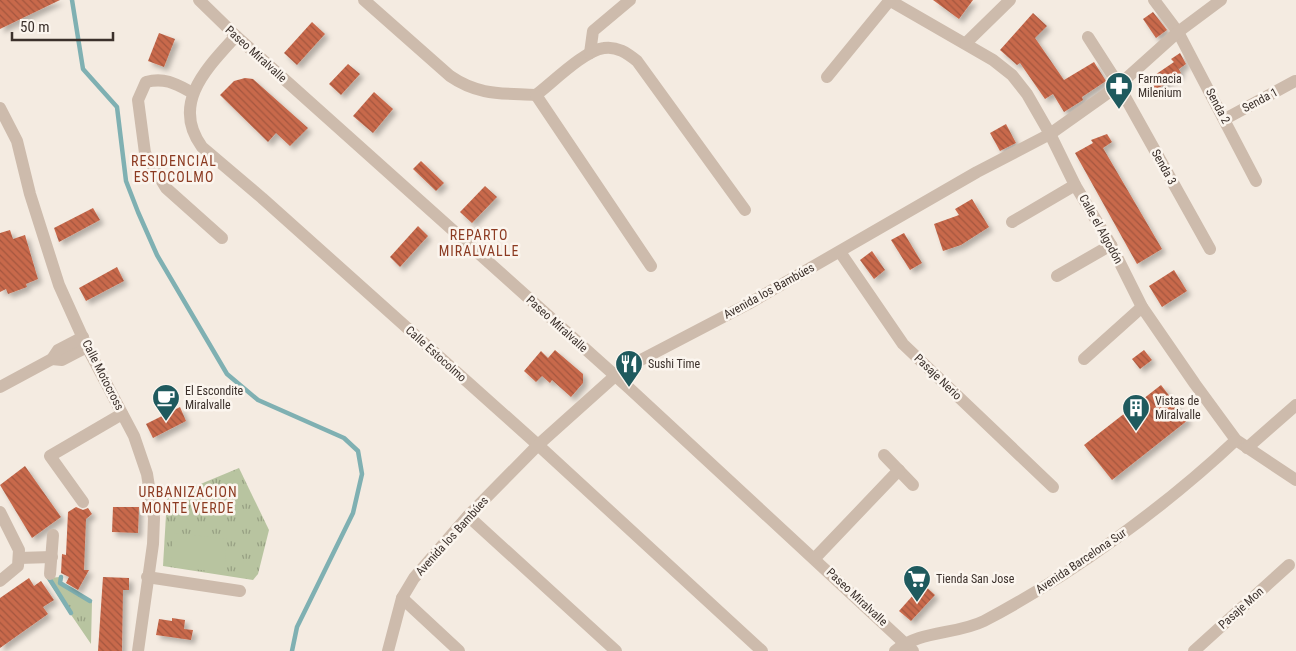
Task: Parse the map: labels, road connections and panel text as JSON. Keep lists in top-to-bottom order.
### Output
{
  "streets": {
    "street": [
      "Paseo Miralvalle",
      "Senda 1",
      "Senda 2",
      "Senda 3",
      "Calle el Algodón",
      "Avenida los Bambúes",
      "Calle Estocolmo",
      "Calle Motocross",
      "Pasaje Nerio",
      "Avenida Barcelona Sur",
      "Pasaje Mon"
    ]
  },
  "crossings": [
    ["Paseo Miralvalle", "Avenida los Bambúes"],
    ["Paseo Miralvalle", "Calle Estocolmo"],
    ["Paseo Miralvalle", "Avenida Barcelona Sur"],
    ["Senda 1", "Senda 2"],
    ["Senda 2", "Avenida los Bambúes"],
    ["Senda 3", "Avenida los Bambúes"],
    ["Calle el Algodón", "Avenida los Bambúes"],
    ["Calle el Algodón", "Avenida Barcelona Sur"],
    ["Avenida los Bambúes", "Calle Estocolmo"],
    ["Avenida los Bambúes", "Pasaje Nerio"]
  ],
  "districts": ["RESIDENCIAL ESTOCOLMO", "REPARTO MIRALVALLE", "URBANIZACION MONTE VERDE"],
  "places": {
    "pharmacy": ["Farmacia Milenium"],
    "restaurant": ["Sushi Time"],
    "cafe": ["El Escondite Miralvalle"],
    "building": ["Vistas de Miralvalle"],
    "supermarket": ["Tienda San Jose"]
  },
  "scale_bar": "50 m"
}
